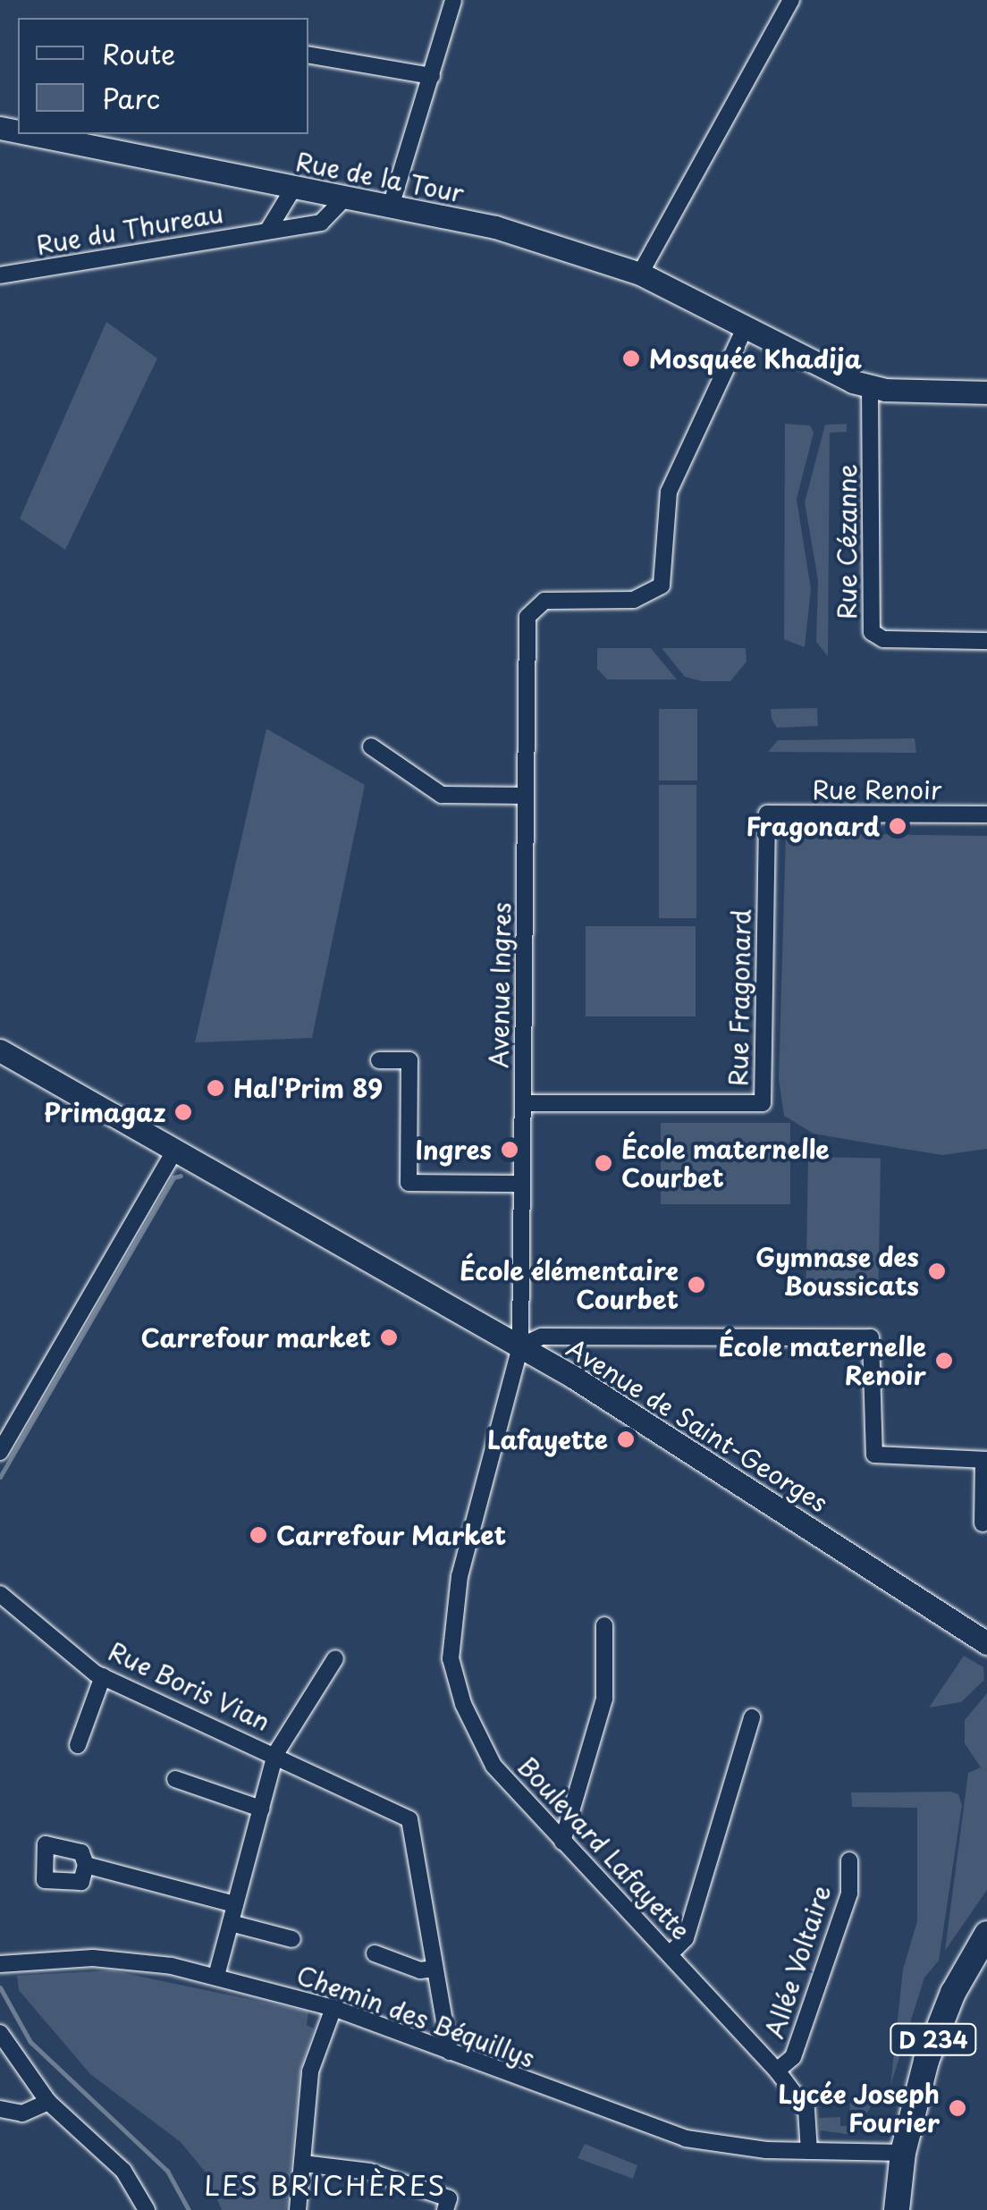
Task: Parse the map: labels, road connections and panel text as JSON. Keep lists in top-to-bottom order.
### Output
{
  "streets": {
    "main road": ["Rue de la Tour", "Avenue de Saint-Georges", "D 234"],
    "street": [
      "Rue du Thureau",
      "Rue Cézanne",
      "Rue Renoir",
      "Avenue Ingres",
      "Rue Fragonard",
      "Rue Boris Vian",
      "Boulevard Lafayette",
      "Allée Voltaire",
      "Chemin des Béquillys"
    ]
  },
  "crossings": [
    ["Rue de la Tour", "Rue du Thureau"],
    ["Rue de la Tour", "Rue Cézanne"],
    ["Rue de la Tour", "Avenue Ingres"],
    ["Rue Renoir", "Rue Fragonard"],
    ["Avenue Ingres", "Rue Fragonard"],
    ["Avenue Ingres", "Avenue de Saint-Georges"],
    ["Avenue Ingres", "Boulevard Lafayette"],
    ["Avenue de Saint-Georges", "Boulevard Lafayette"],
    ["Boulevard Lafayette", "Allée Voltaire"],
    ["Boulevard Lafayette", "Chemin des Béquillys"]
  ],
  "districts": ["LES BRICHÈRES"],
  "places": [
    "Mosquée Khadija",
    "Fragonard",
    "Hal'Prim 89",
    "Primagaz",
    "Ingres",
    "École maternelle Courbet",
    "Gymnase des Boussicats",
    "École élémentaire Courbet",
    "Carrefour market",
    "École maternelle Renoir",
    "Lafayette",
    "Carrefour Market",
    "Lycée Joseph Fourier"
  ],
  "legend": ["Route", "Parc"]
}
